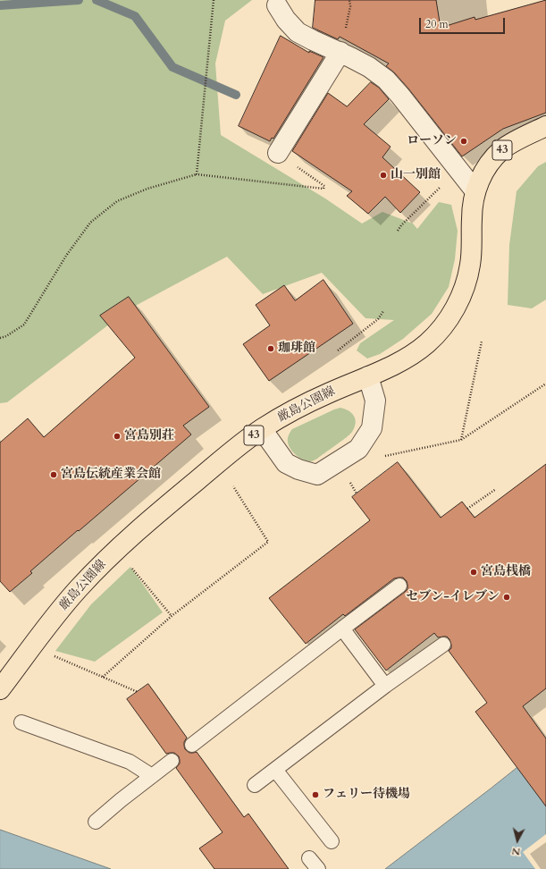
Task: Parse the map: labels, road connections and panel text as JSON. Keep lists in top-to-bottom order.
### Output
{
  "streets": {
    "main road": ["43", "厳島公園線"]
  },
  "places": [
    "ローソン",
    "山一別館",
    "珈琲館",
    "宮島別荘",
    "宮島伝統産業会館",
    "宮島桟橋",
    "セブン-イレブン",
    "フェリー待機場"
  ],
  "scale_bar": "20 m",
  "north": "bottom"
}
